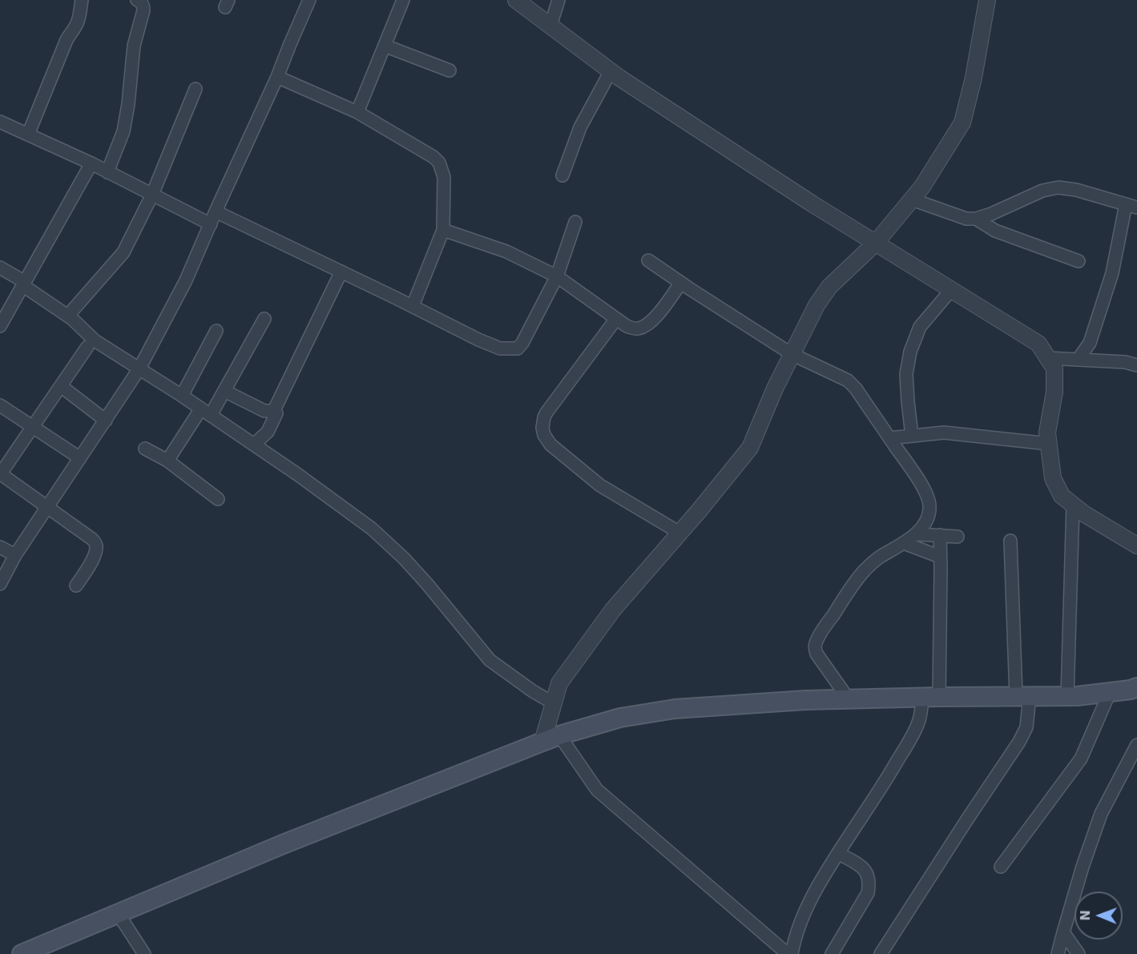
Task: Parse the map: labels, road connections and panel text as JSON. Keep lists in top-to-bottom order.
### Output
{
  "north": "left"
}
